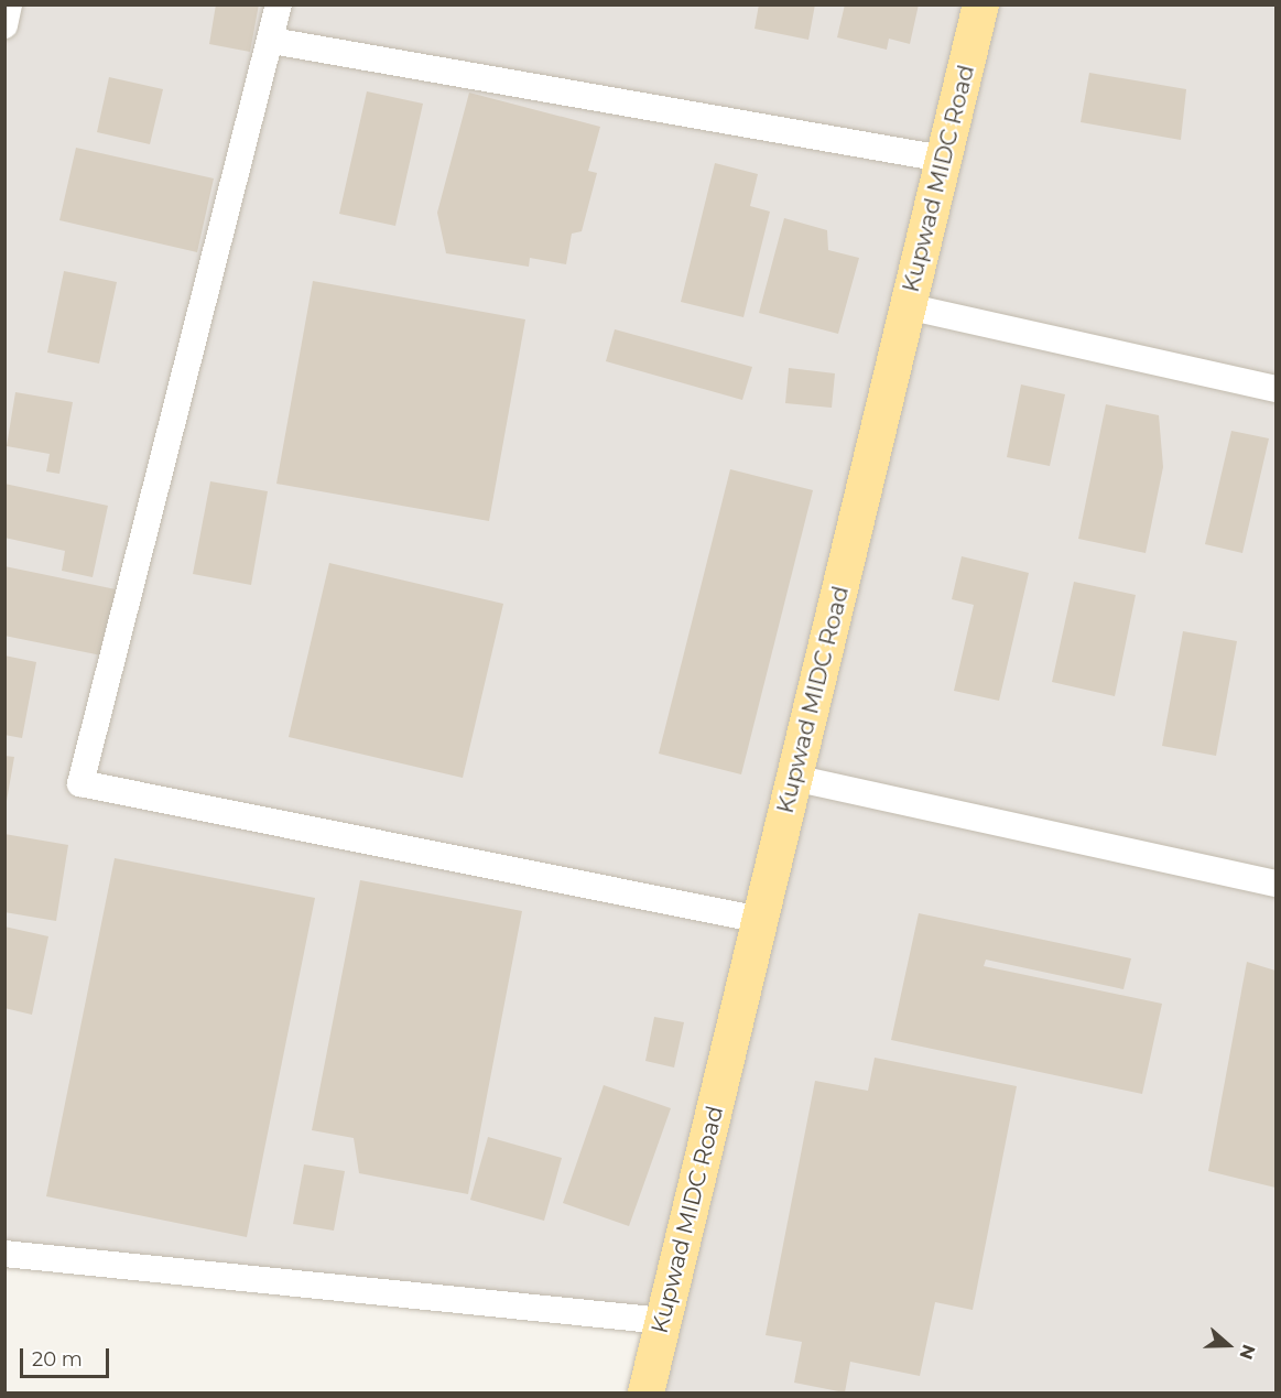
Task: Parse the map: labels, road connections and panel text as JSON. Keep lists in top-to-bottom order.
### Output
{
  "streets": {
    "main road": ["Kupwad MIDC Road"]
  },
  "scale_bar": "20 m",
  "north": "right"
}
